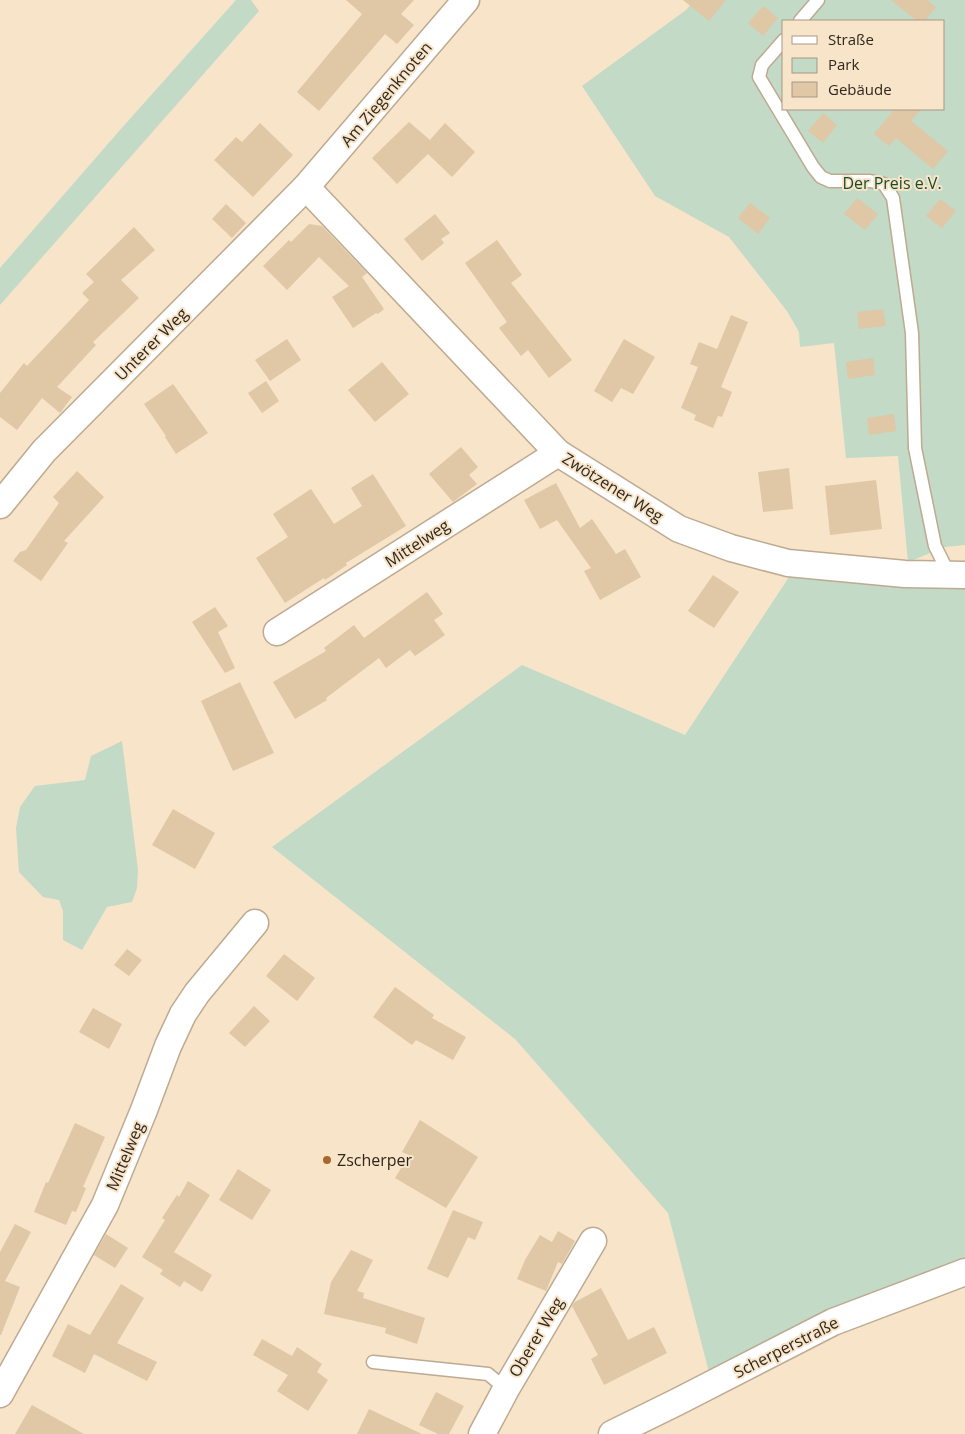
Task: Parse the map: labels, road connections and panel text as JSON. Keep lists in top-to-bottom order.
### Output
{
  "streets": {
    "street": [
      "Am Ziegenknoten",
      "Unterer Weg",
      "Zwötzener Weg",
      "Mittelweg",
      "Oberer Weg",
      "Scherperstraße"
    ]
  },
  "crossings": [
    ["Am Ziegenknoten", "Unterer Weg"],
    ["Am Ziegenknoten", "Zwötzener Weg"],
    ["Unterer Weg", "Zwötzener Weg"],
    ["Zwötzener Weg", "Mittelweg"]
  ],
  "parks": ["Der Preis e.V."],
  "places": ["Zscherper"],
  "legend": ["Straße", "Park", "Gebäude"]
}
